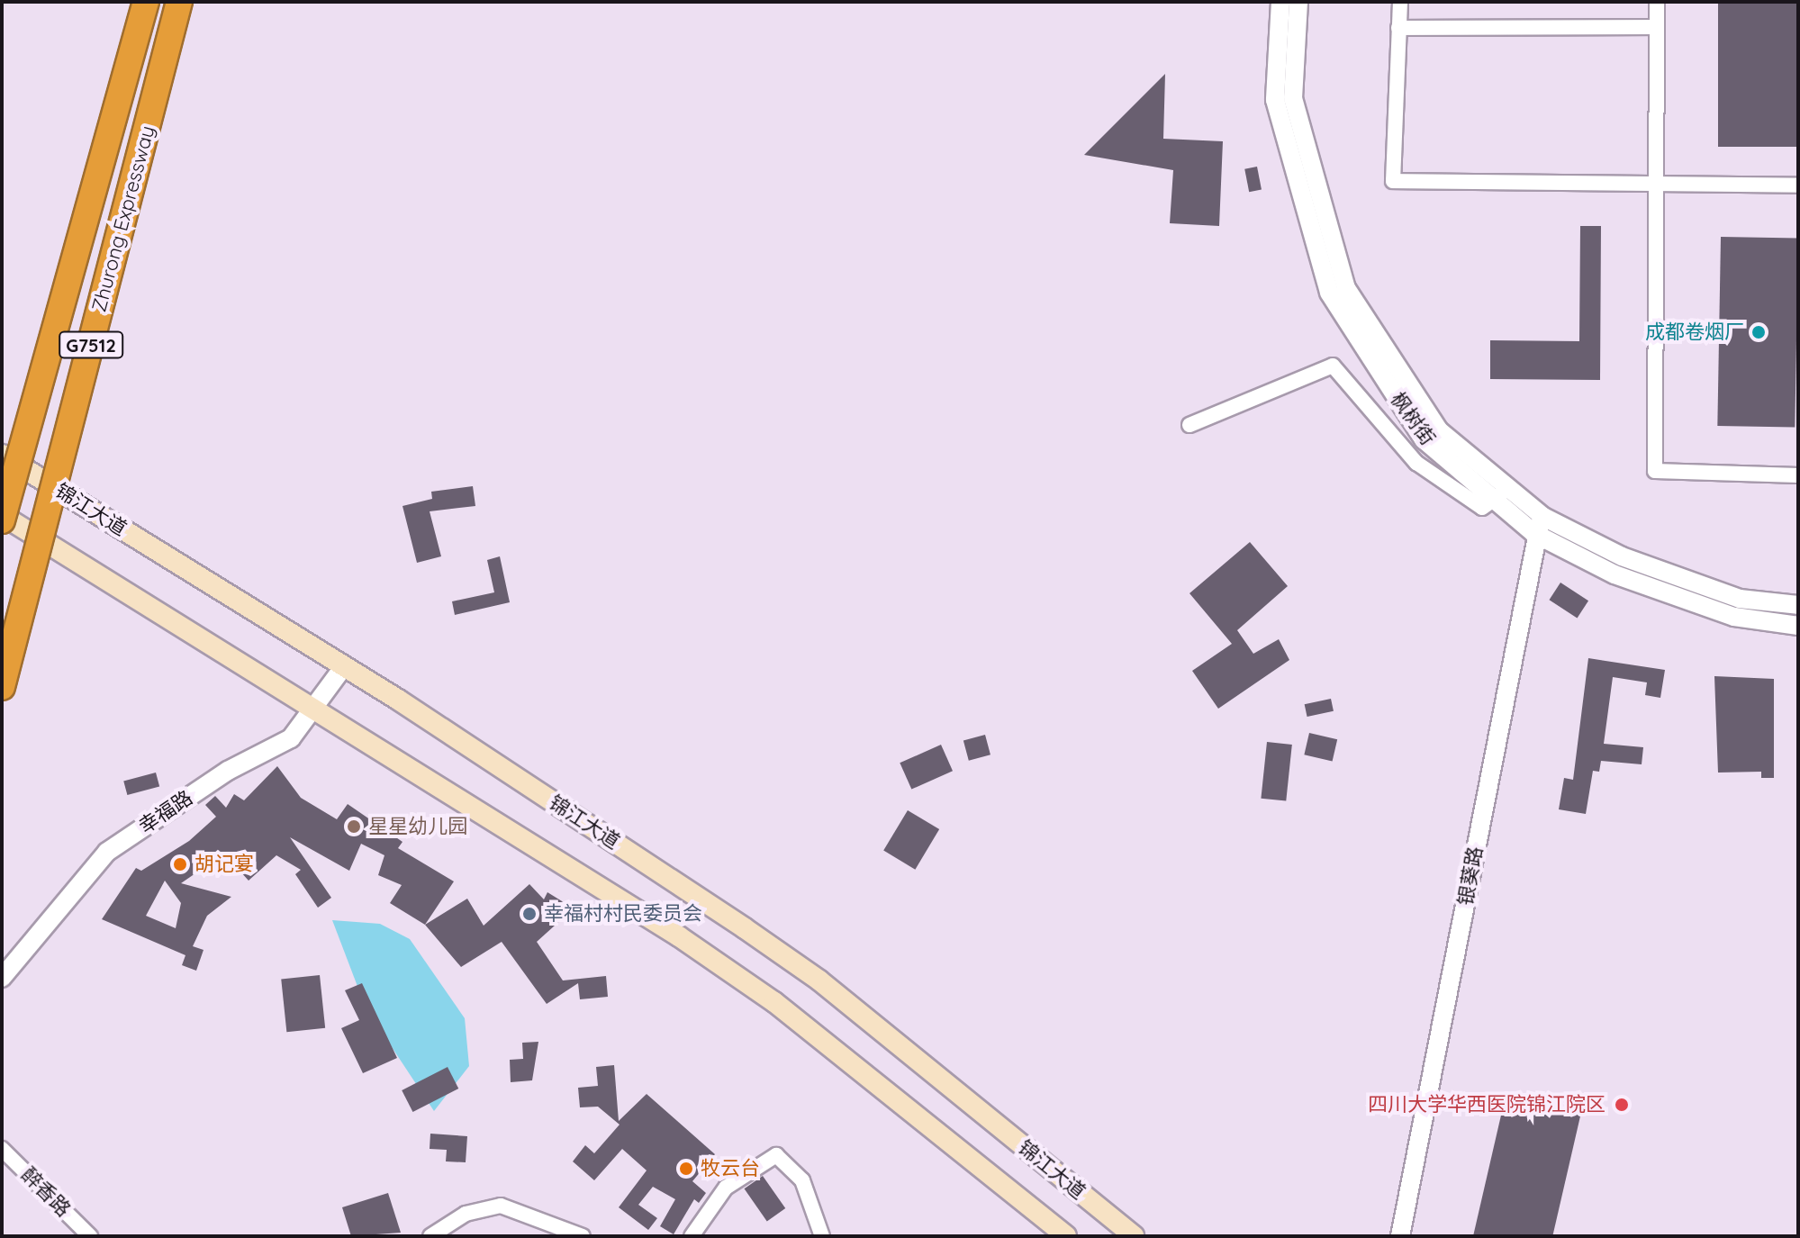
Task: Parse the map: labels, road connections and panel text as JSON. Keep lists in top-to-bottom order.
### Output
{
  "streets": {
    "highway": ["Zhurong Expressway", "G7512"],
    "main road": ["锦江大道"],
    "street": [
      "枫树街",
      "幸福路",
      "银葵路",
      "醉香路"
    ]
  },
  "crossings": [
    ["枫树街", "银葵路"],
    ["锦江大道", "幸福路"]
  ],
  "places": [
    "成都卷烟厂",
    "星星幼儿园",
    "胡记宴",
    "幸福村村民委员会",
    "四川大学华西医院锦江院区",
    "牧云台"
  ]
}
